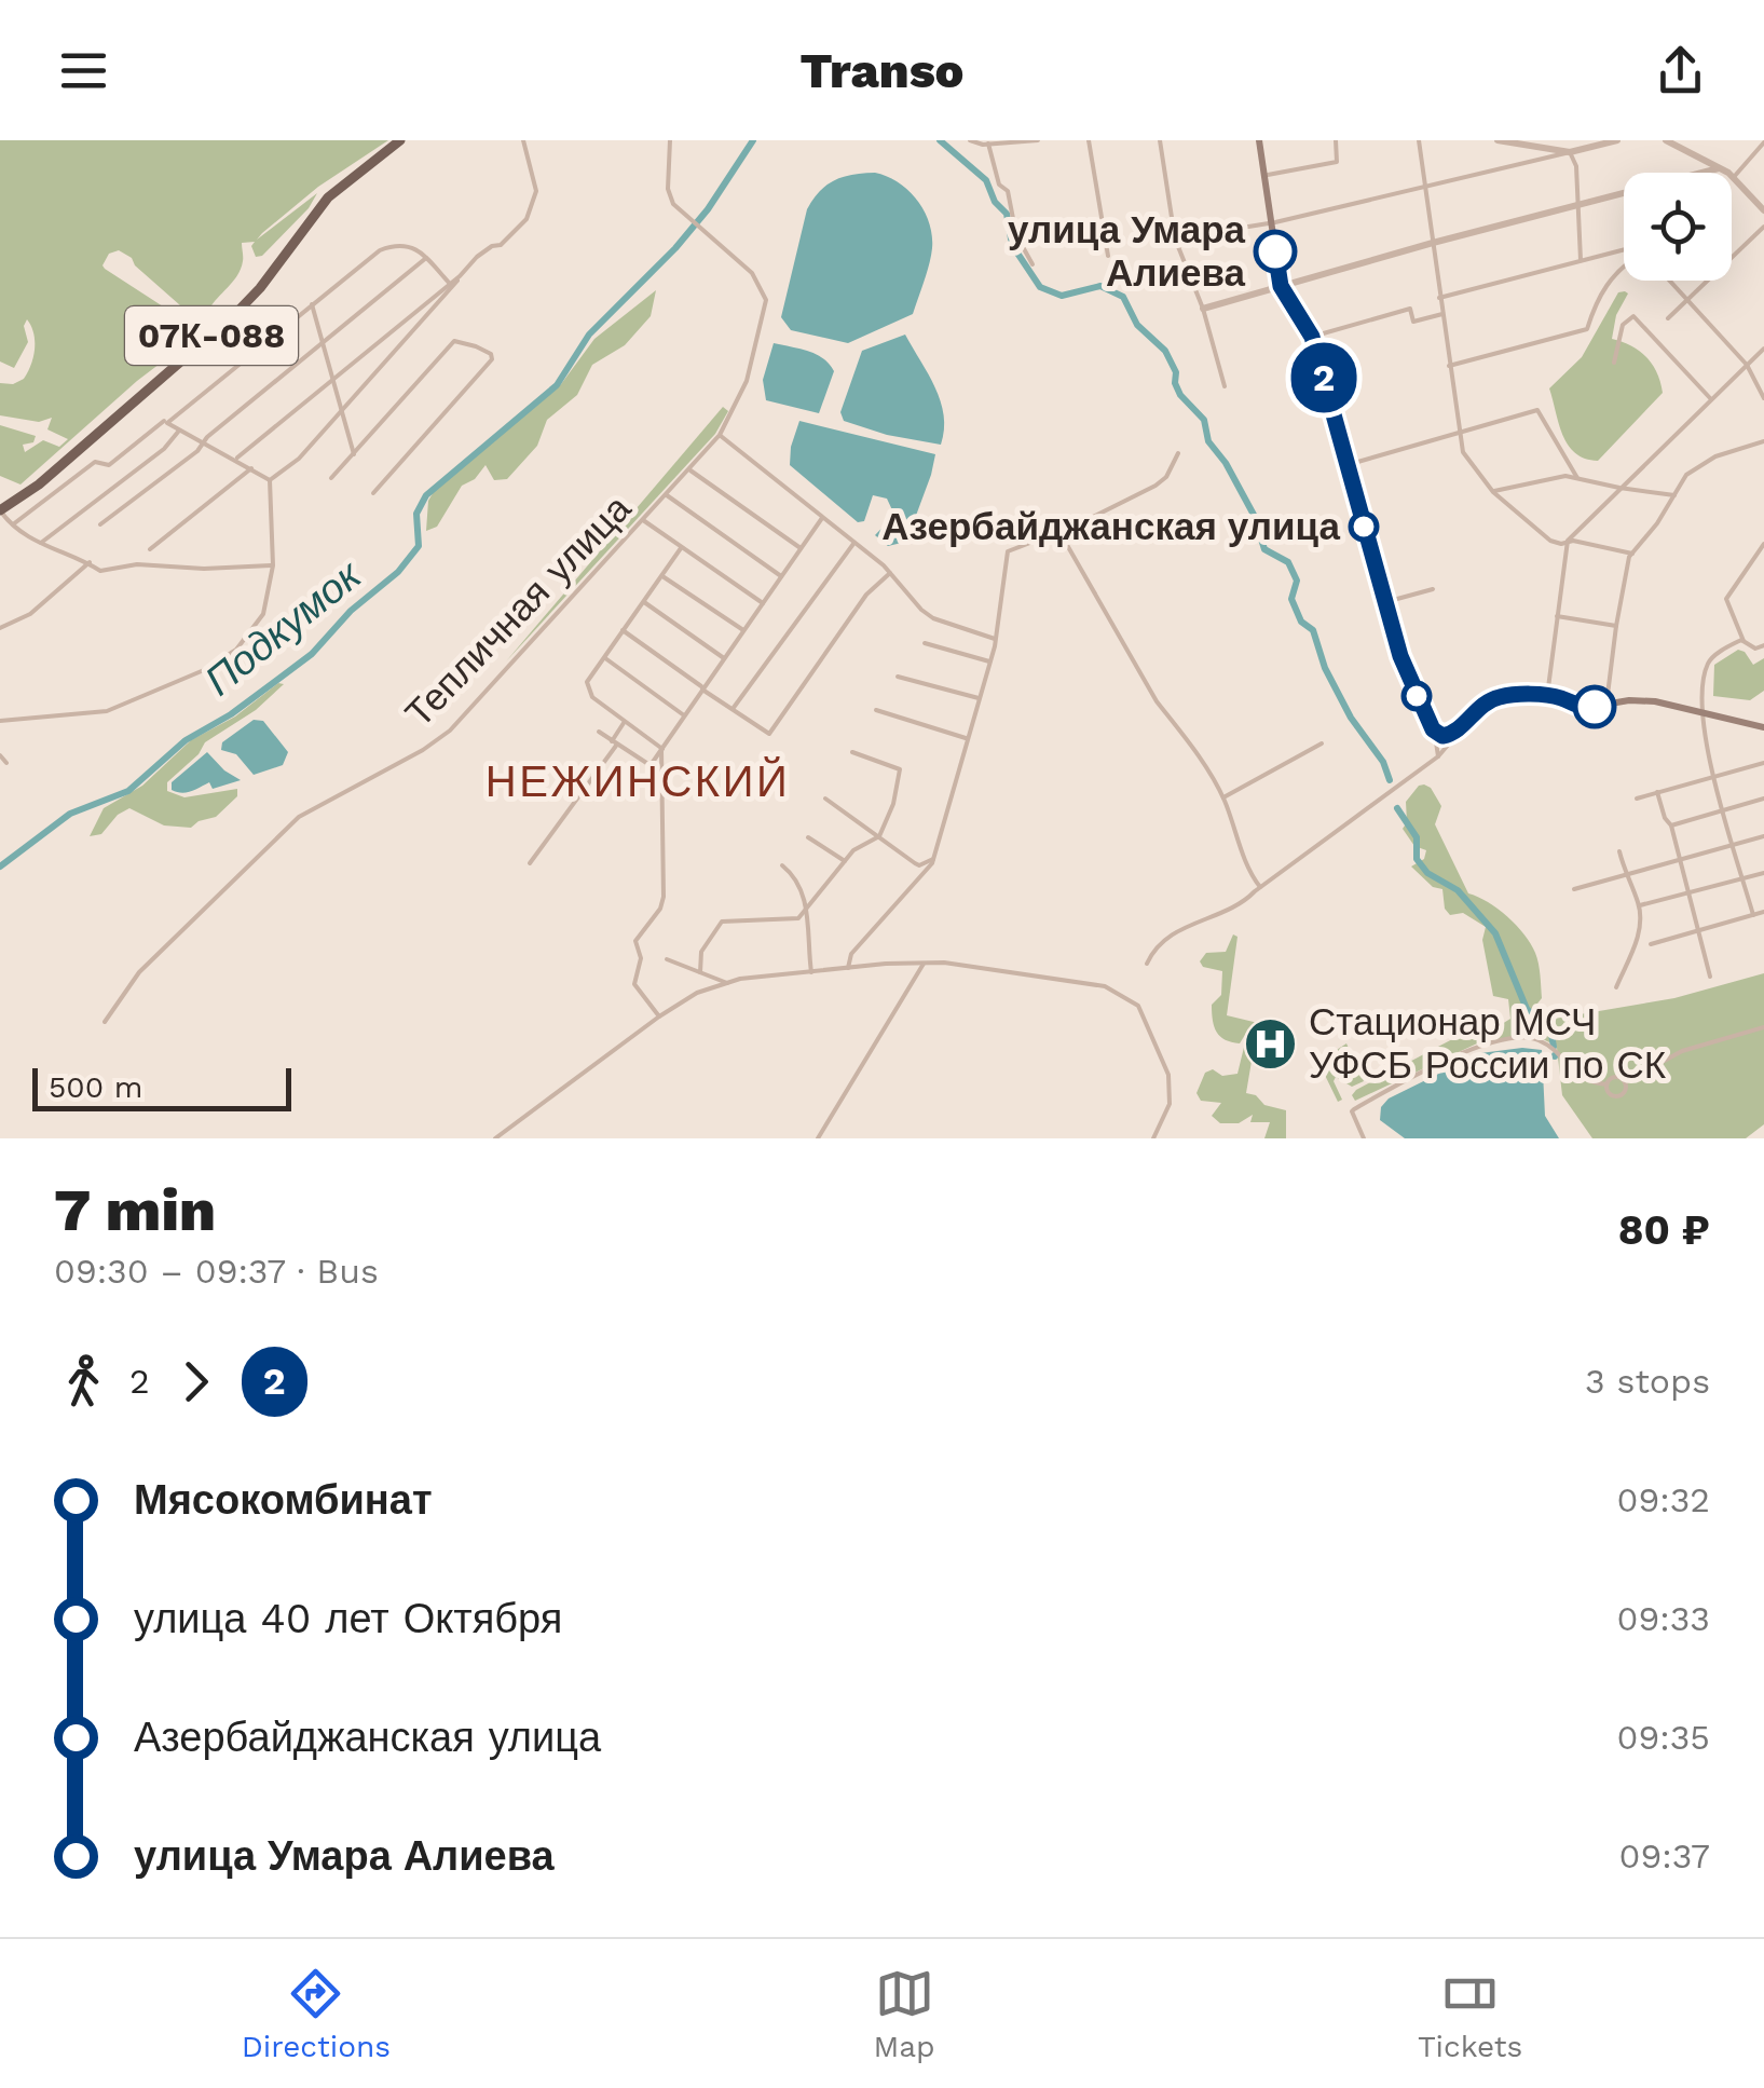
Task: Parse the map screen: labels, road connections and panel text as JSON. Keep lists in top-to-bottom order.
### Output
{
  "streets": {
    "main road": ["07К-088"],
    "street": ["Тепличная улица"]
  },
  "districts": ["НЕЖИНСКИЙ"],
  "water": ["Подкумок"],
  "places": {
    "other": ["улица Умара Алиева", "Азербайджанская улица"],
    "hospital": ["Стационар МСЧ УФСБ России по СК"]
  },
  "lines": ["bus line 2"],
  "scale_bar": "500 m",
  "page": {
    "header": "Transo",
    "on_map": "2",
    "scale": "500 m",
    "heading": ["7 min", "09:30 – 09:37 · Bus", "80 ₽"],
    "legs": ["2", "2", "3 stops"],
    "list": [
      {
        "name": "Мясокомбинат",
        "value": "09:32"
      },
      {
        "name": "улица 40 лет Октября",
        "value": "09:33"
      },
      {
        "name": "Азербайджанская улица",
        "value": "09:35"
      },
      {
        "name": "улица Умара Алиева",
        "value": "09:37"
      }
    ],
    "tabs": ["Directions", "Map", "Tickets"]
  }
}
